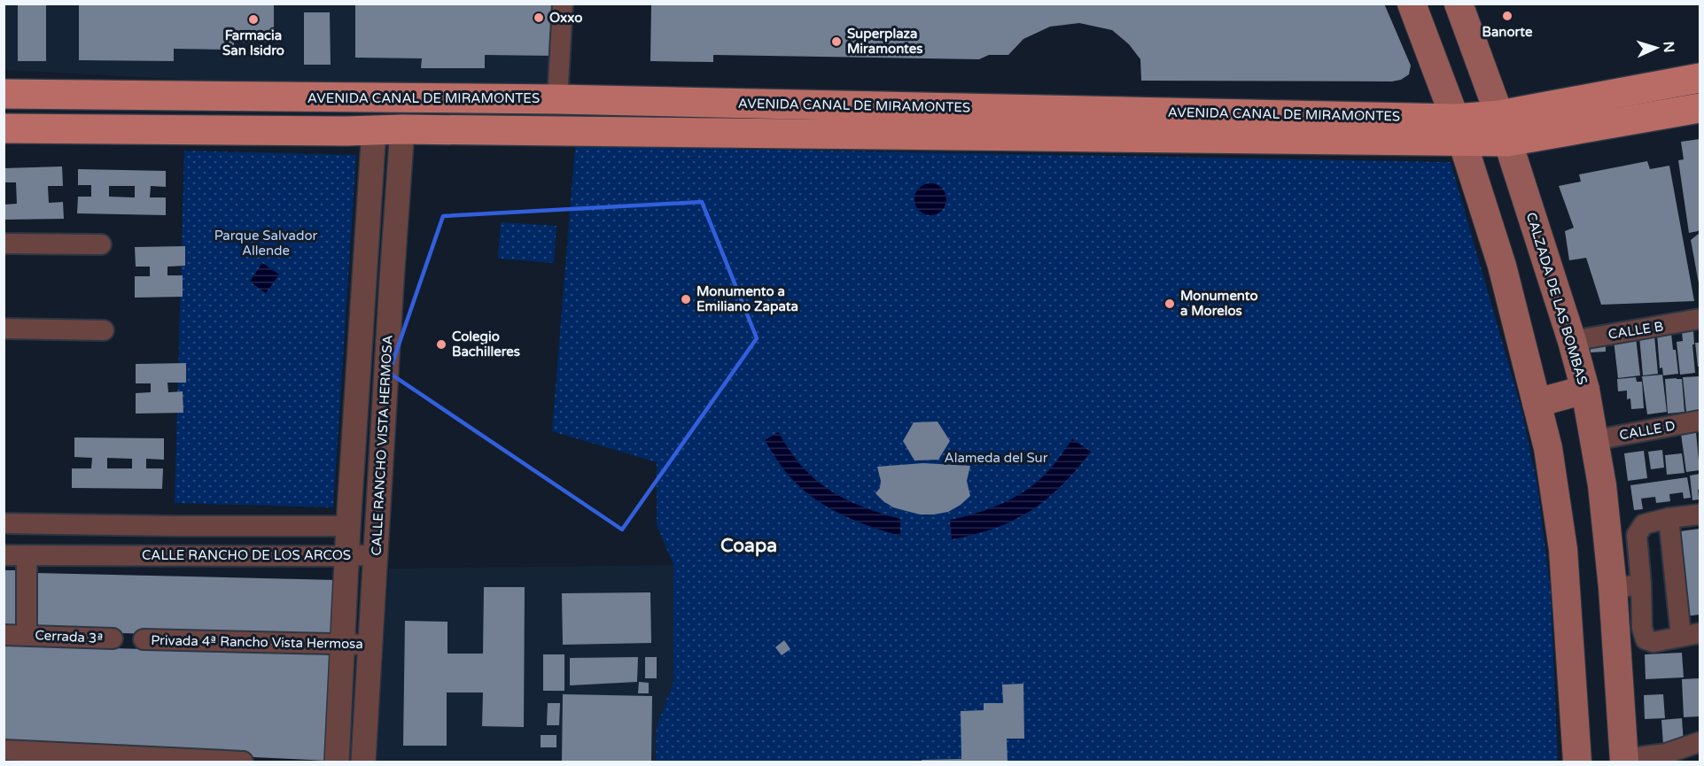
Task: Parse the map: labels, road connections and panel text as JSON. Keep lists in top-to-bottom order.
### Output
{
  "streets": {
    "main road": ["AVENIDA CANAL DE MIRAMONTES", "CALZADA DE LAS BOMBAS"],
    "street": [
      "CALLE B",
      "CALLE D",
      "CALLE RANCHO VISTA HERMOSA",
      "CALLE RANCHO DE LOS ARCOS",
      "Cerrada 3ª",
      "Privada 4ª Rancho Vista Hermosa"
    ]
  },
  "crossings": [
    ["AVENIDA CANAL DE MIRAMONTES", "CALZADA DE LAS BOMBAS"],
    ["AVENIDA CANAL DE MIRAMONTES", "CALLE RANCHO VISTA HERMOSA"],
    ["CALZADA DE LAS BOMBAS", "CALLE B"],
    ["CALZADA DE LAS BOMBAS", "CALLE D"],
    ["CALLE RANCHO VISTA HERMOSA", "CALLE RANCHO DE LOS ARCOS"],
    ["CALLE RANCHO VISTA HERMOSA", "Privada 4ª Rancho Vista Hermosa"],
    ["CALLE RANCHO DE LOS ARCOS", "Cerrada 3ª"]
  ],
  "districts": ["Coapa"],
  "parks": ["Parque Salvador Allende", "Alameda del Sur"],
  "places": [
    "Banorte",
    "Oxxo",
    "Farmacia San Isidro",
    "Superplaza Miramontes",
    "Monumento a Emiliano Zapata",
    "Monumento a Morelos",
    "Colegio Bachilleres"
  ],
  "north": "right"
}
